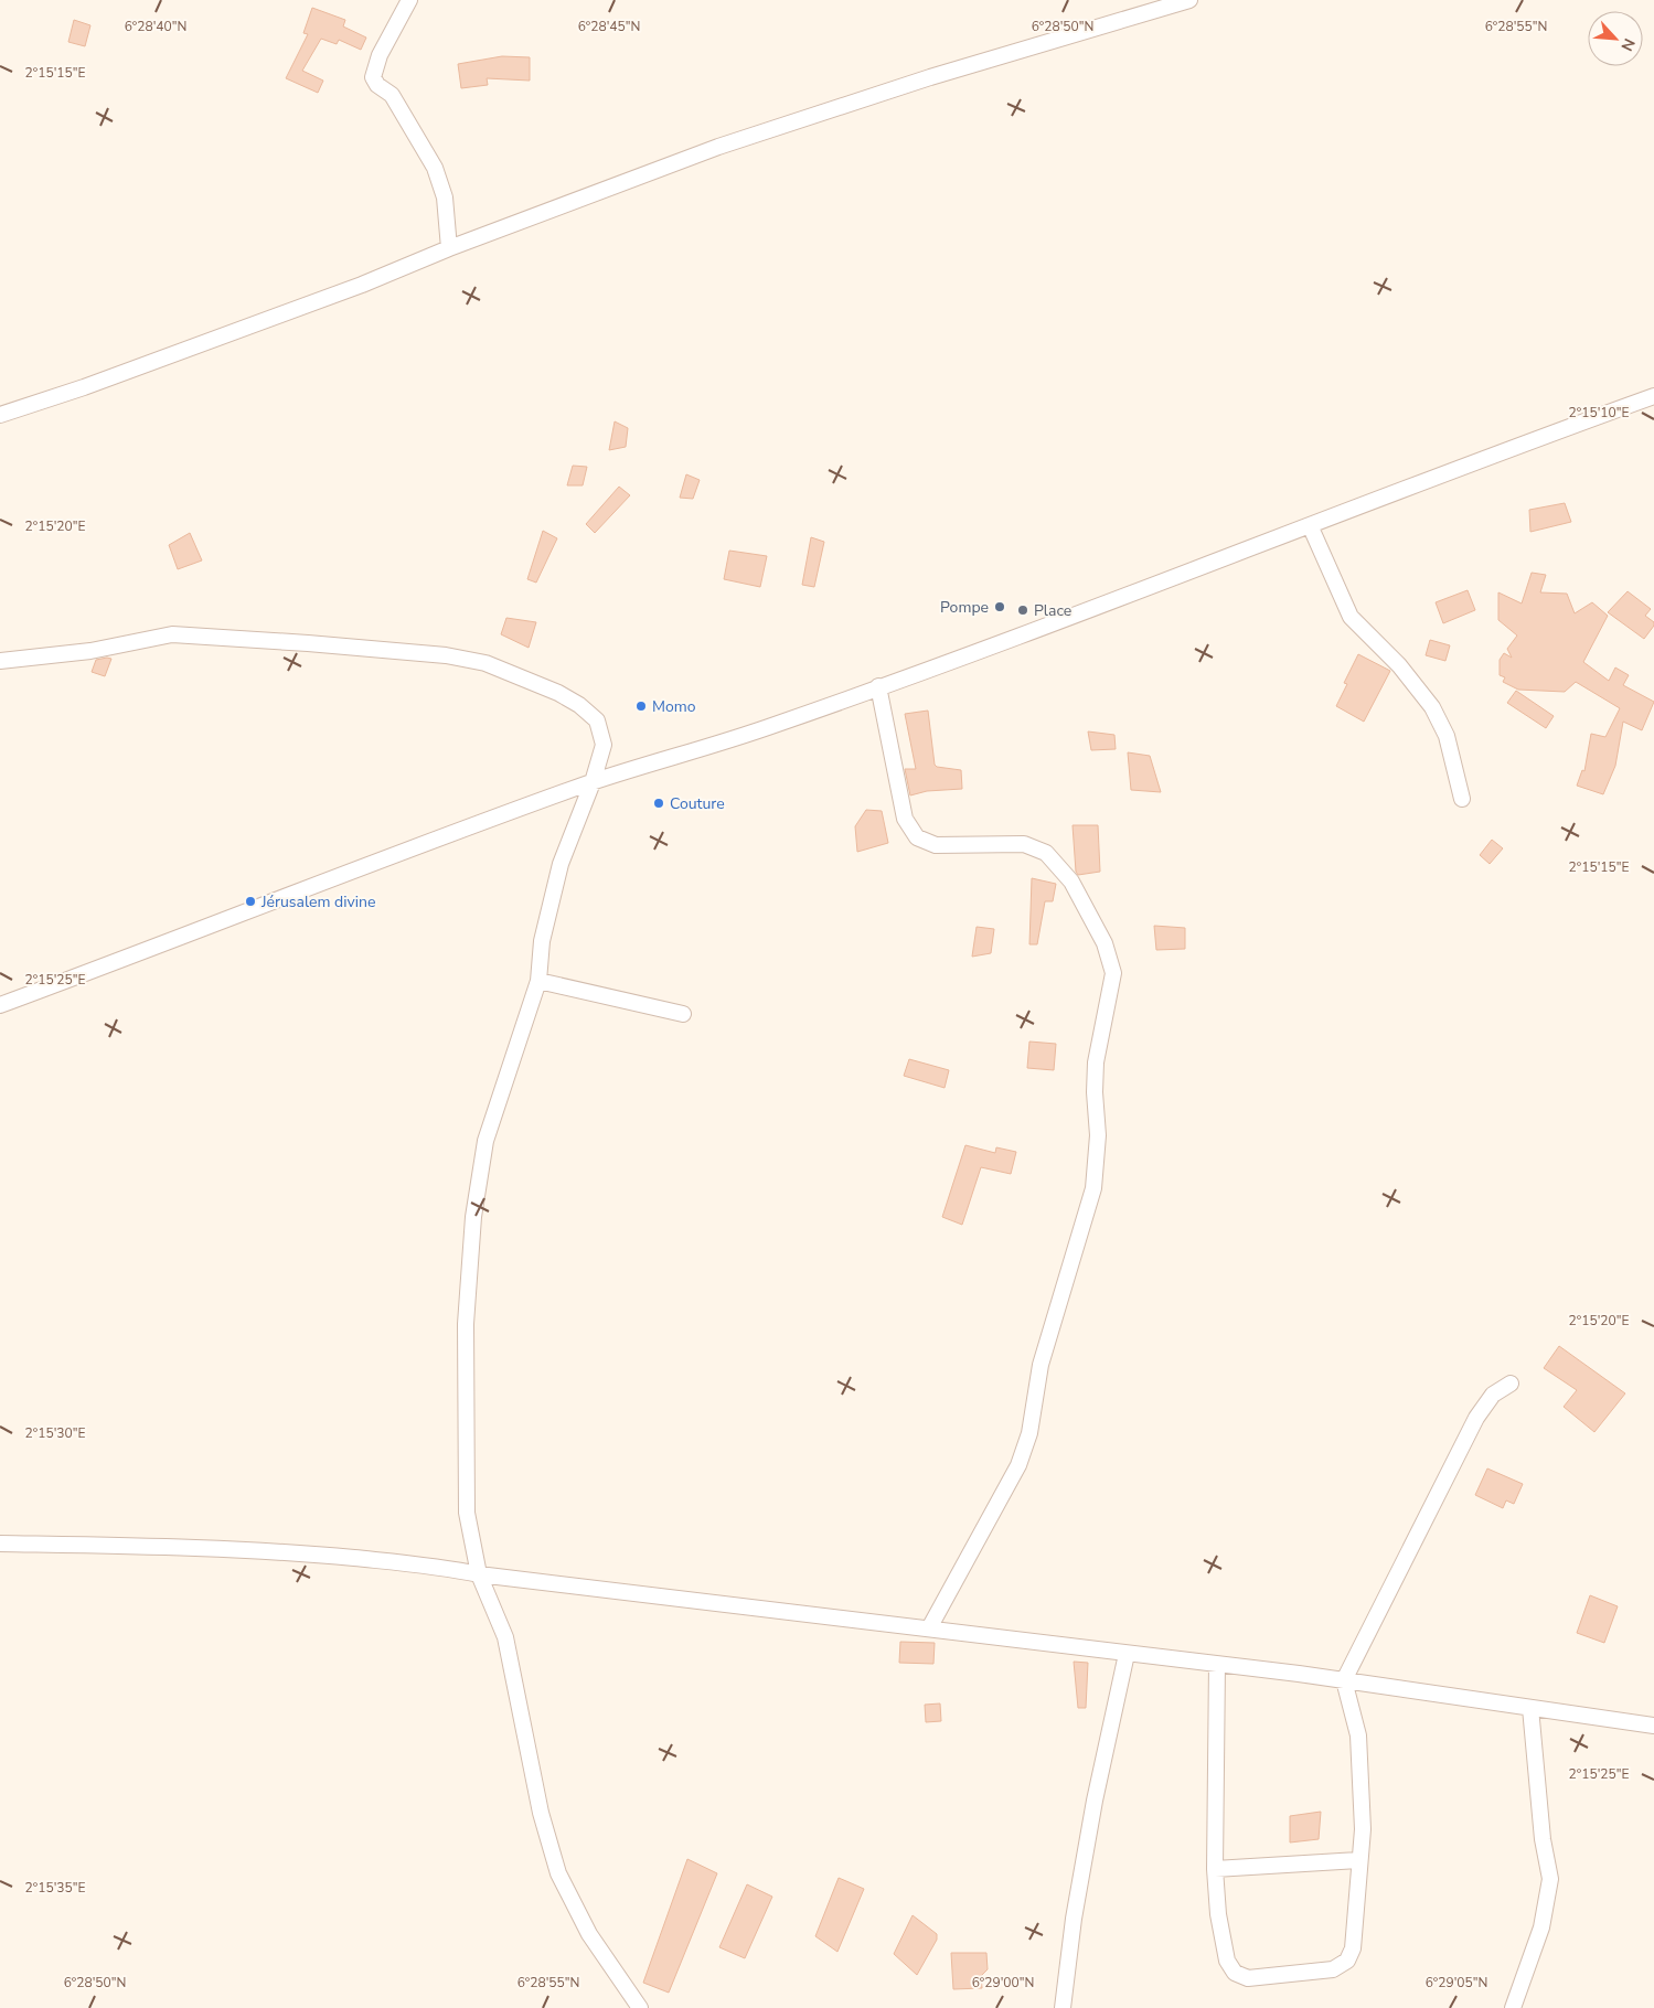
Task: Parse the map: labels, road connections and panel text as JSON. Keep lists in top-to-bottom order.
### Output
{
  "places": [
    "Pompe",
    "Place",
    "Momo",
    "Couture",
    "Jérusalem divine"
  ],
  "north": "bottom right",
  "coordinates": [
    "6°28'40\"N",
    "6°28'45\"N",
    "6°28'50\"N",
    "6°28'55\"N",
    "2°15'15\"E",
    "2°15'10\"E",
    "2°15'20\"E",
    "2°15'25\"E",
    "2°15'30\"E",
    "2°15'35\"E",
    "6°29'00\"N",
    "6°29'05\"N"
  ]
}
